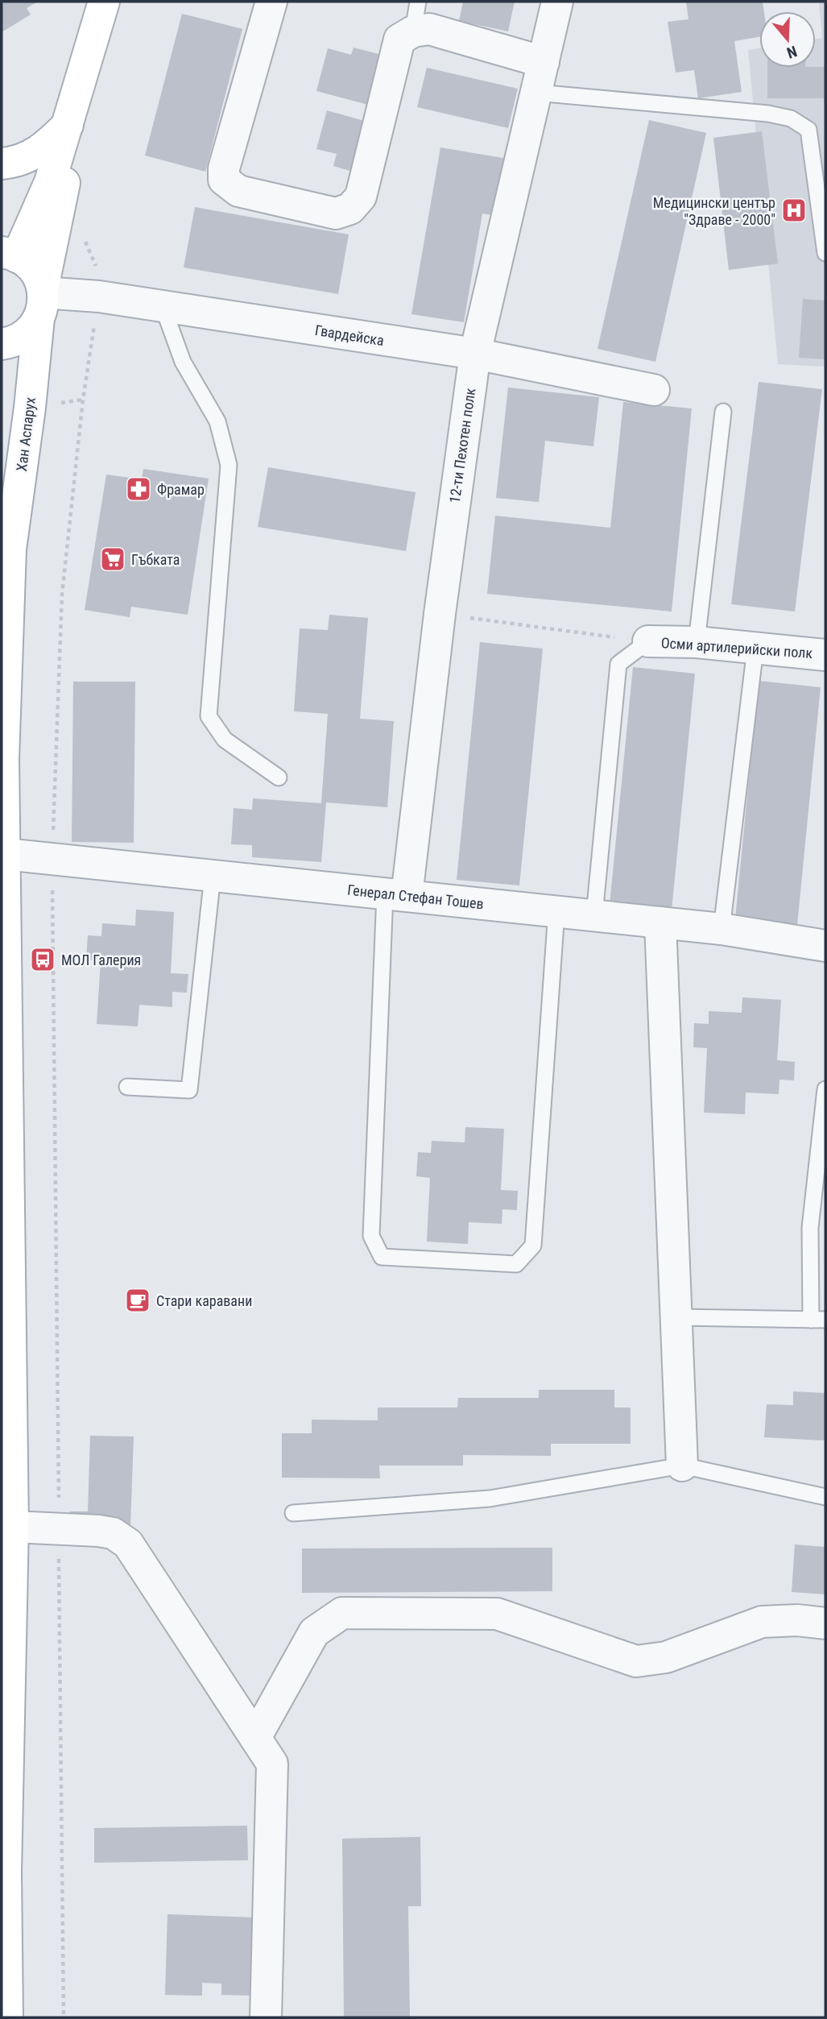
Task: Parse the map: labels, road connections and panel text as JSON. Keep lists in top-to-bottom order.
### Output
{
  "streets": {
    "main road": ["Хан Аспарух"],
    "street": [
      "Гвардейска",
      "12-ти Пехотен полк",
      "Осми артилерийски полк",
      "Генерал Стефан Тошев"
    ]
  },
  "crossings": [
    ["Гвардейска", "Хан Аспарух"],
    ["Гвардейска", "12-ти Пехотен полк"],
    ["Хан Аспарух", "Генерал Стефан Тошев"],
    ["12-ти Пехотен полк", "Генерал Стефан Тошев"]
  ],
  "places": {
    "hospital": ["Медицински център \"Здраве - 2000\""],
    "pharmacy": ["Фрамар"],
    "supermarket": ["Гъбката"],
    "bus stop": ["МОЛ Галерия"],
    "cafe": ["Стари каравани"]
  },
  "north": "bottom"
}
